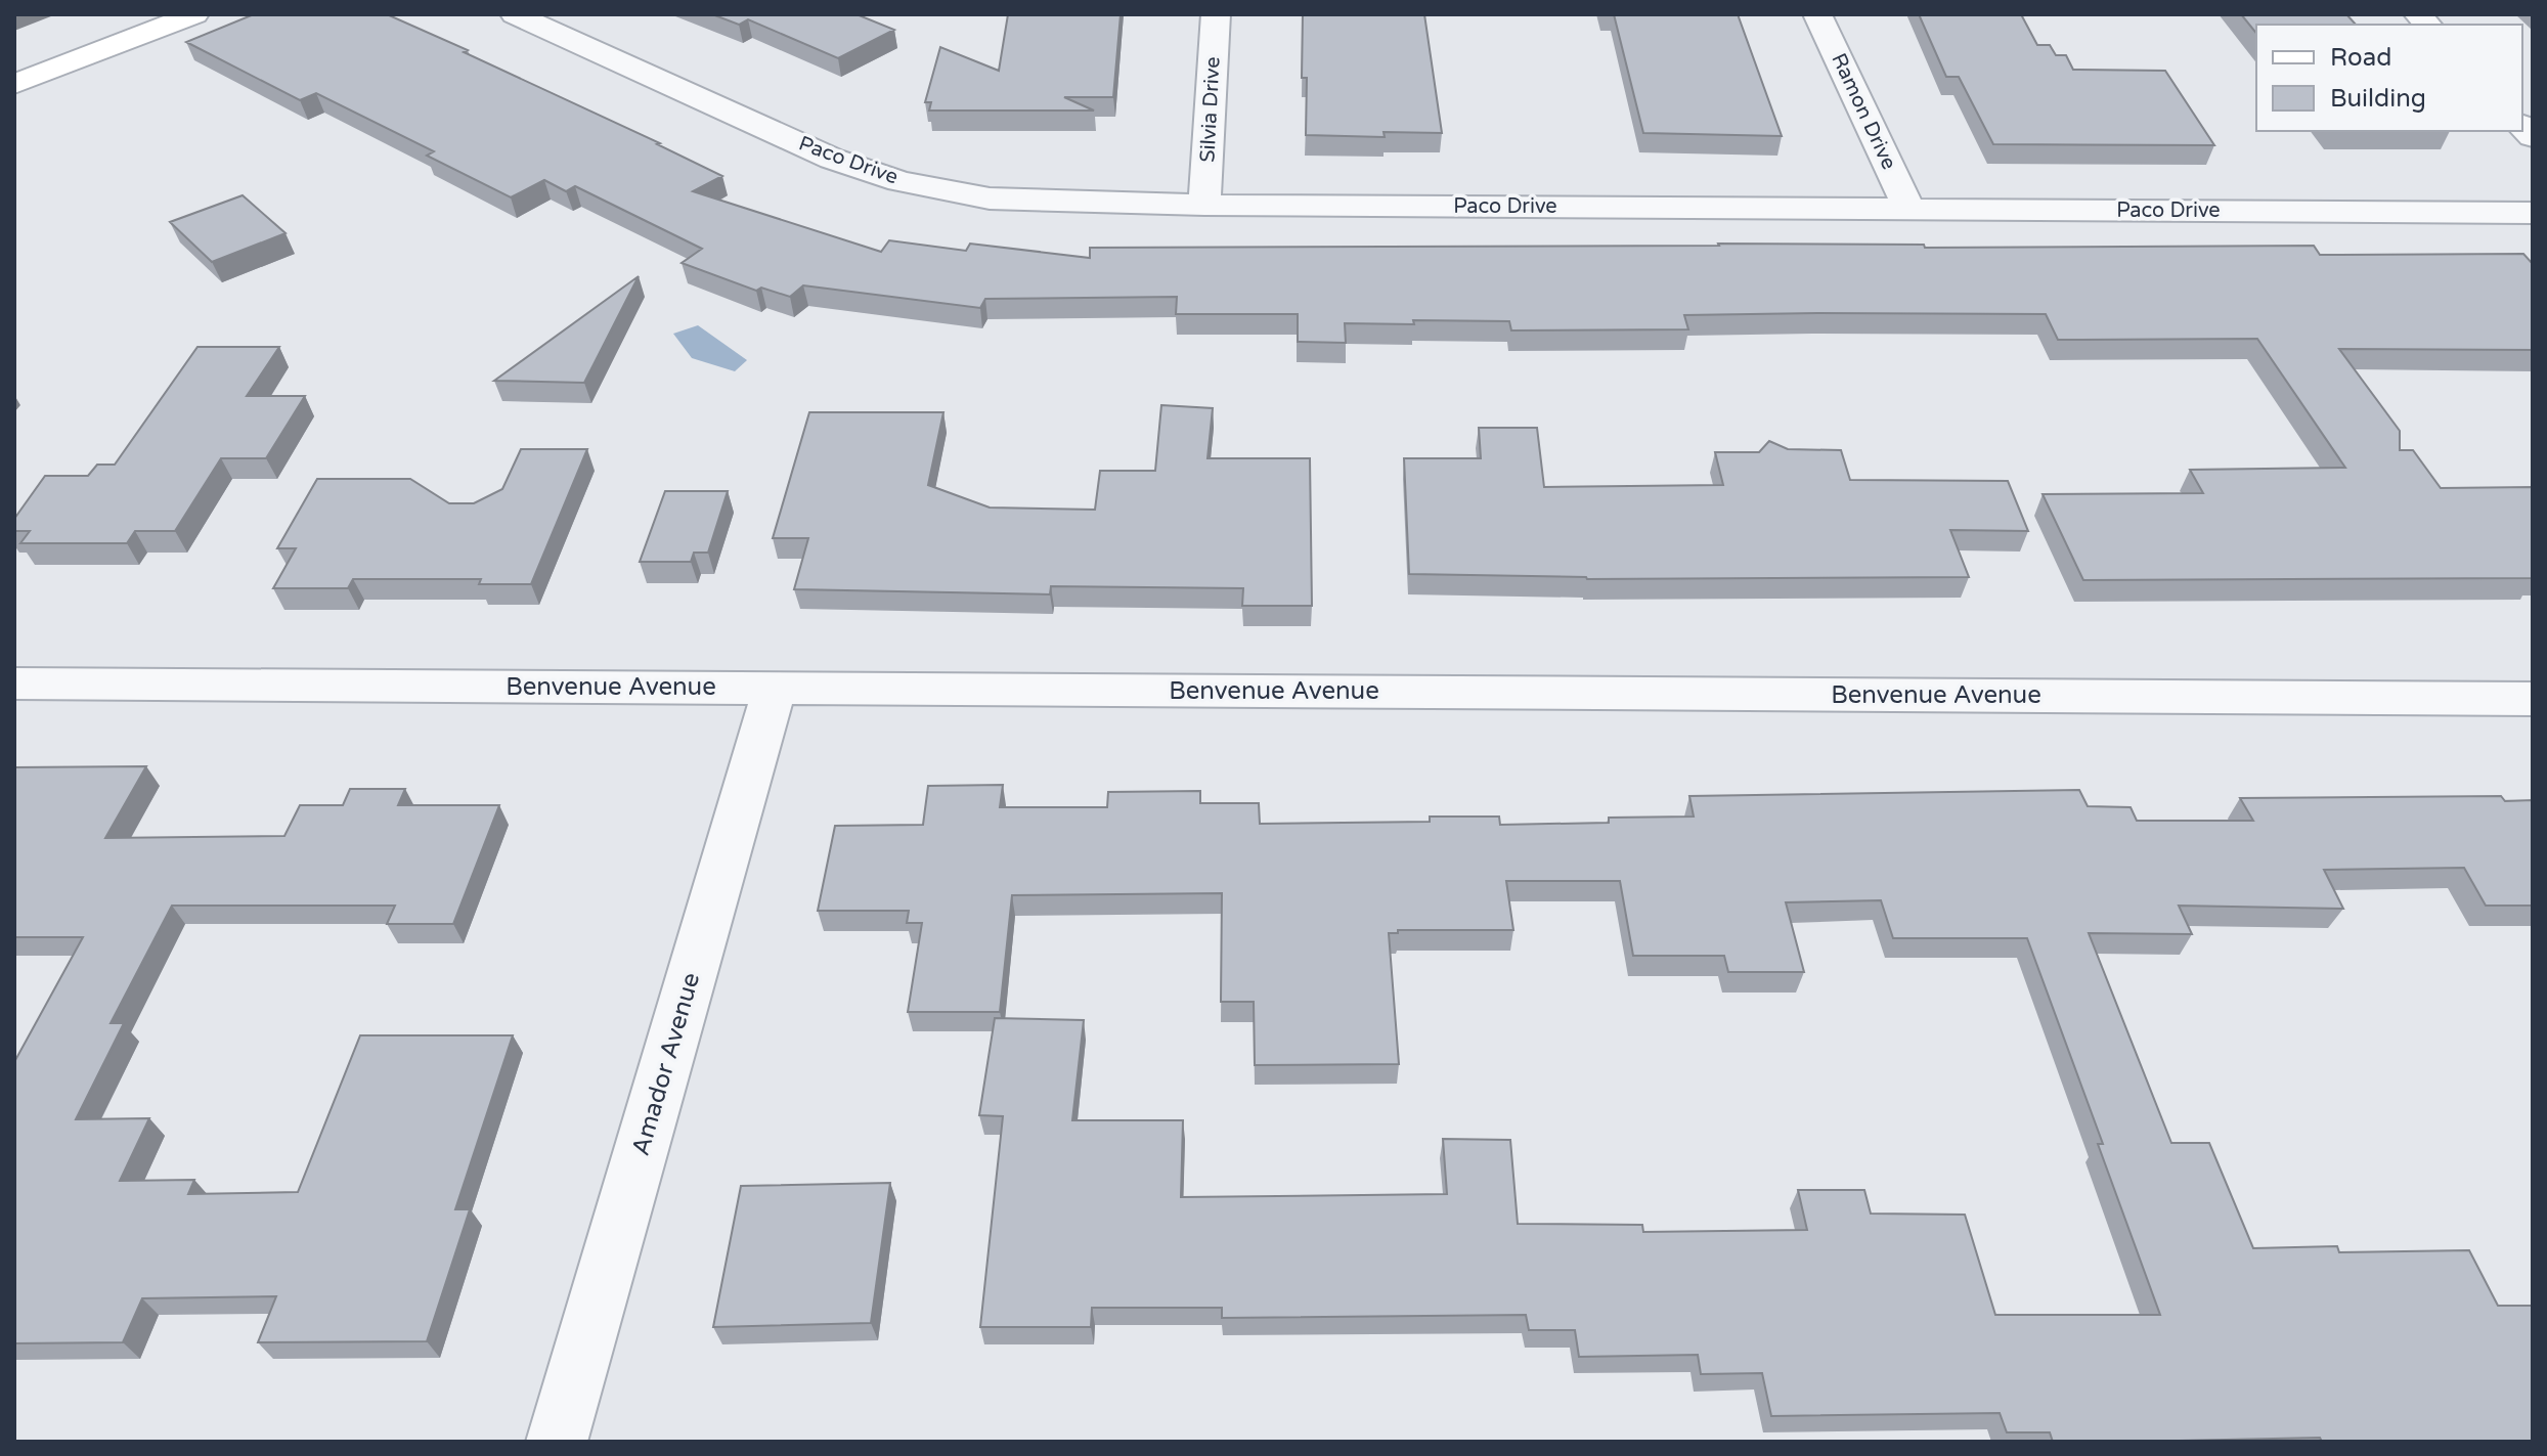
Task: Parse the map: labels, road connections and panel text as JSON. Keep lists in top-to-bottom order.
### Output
{
  "streets": {
    "street": [
      "Silvia Drive",
      "Ramon Drive",
      "Paco Drive",
      "Benvenue Avenue",
      "Amador Avenue"
    ]
  },
  "crossings": [
    ["Silvia Drive", "Paco Drive"],
    ["Ramon Drive", "Paco Drive"],
    ["Benvenue Avenue", "Amador Avenue"]
  ],
  "legend": ["Road", "Building"]
}
